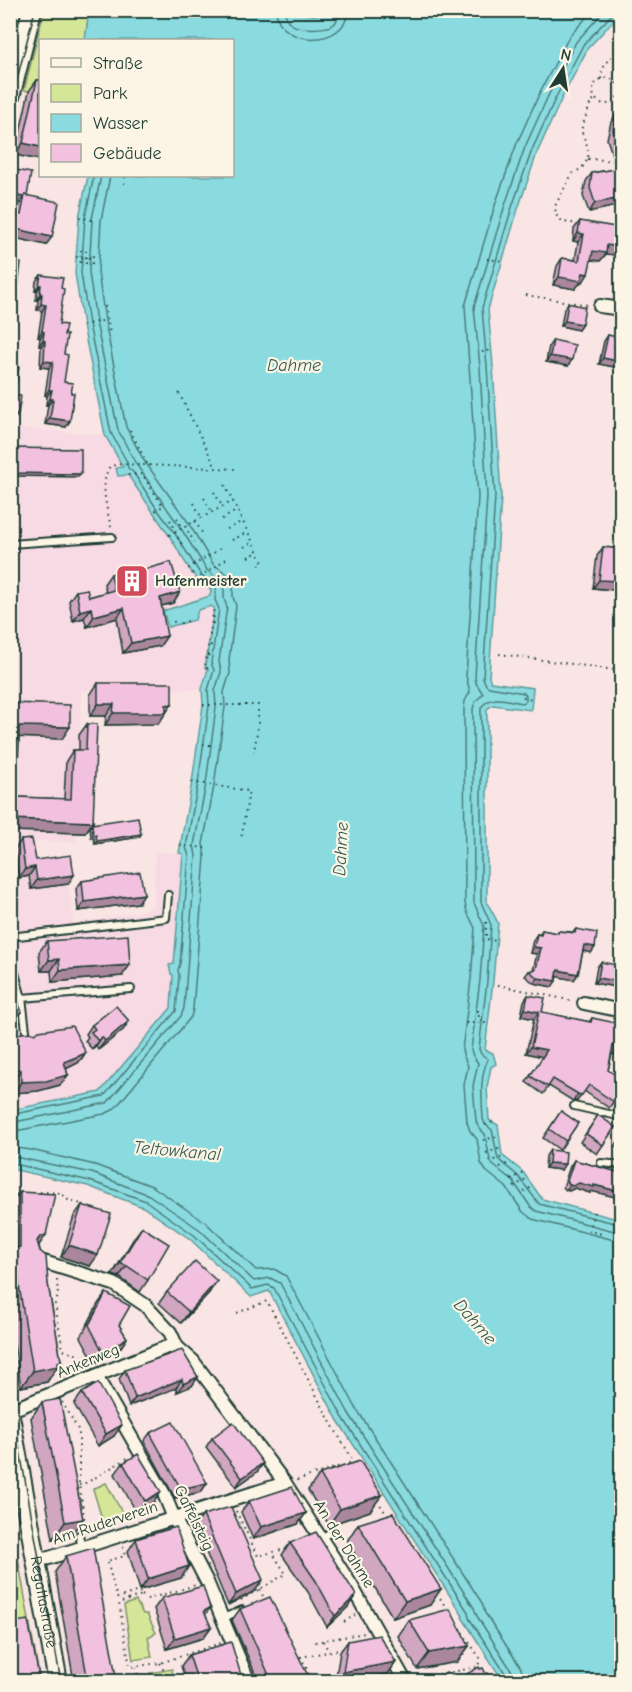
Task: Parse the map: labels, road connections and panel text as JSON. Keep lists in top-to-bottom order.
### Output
{
  "streets": {
    "main road": ["Regattastraße"],
    "street": [
      "Ankerweg",
      "Gaffelsteig",
      "Am Ruderverein",
      "An der Dahme"
    ]
  },
  "crossings": [
    ["Ankerweg", "Gaffelsteig"],
    ["Ankerweg", "An der Dahme"],
    ["Gaffelsteig", "Am Ruderverein"],
    ["Am Ruderverein", "An der Dahme"],
    ["Am Ruderverein", "Regattastraße"]
  ],
  "water": ["Dahme", "Teltowkanal"],
  "places": {
    "building": ["Hafenmeister"]
  },
  "legend": [
    "Straße",
    "Park",
    "Wasser",
    "Gebäude"
  ],
  "north": "top"
}
